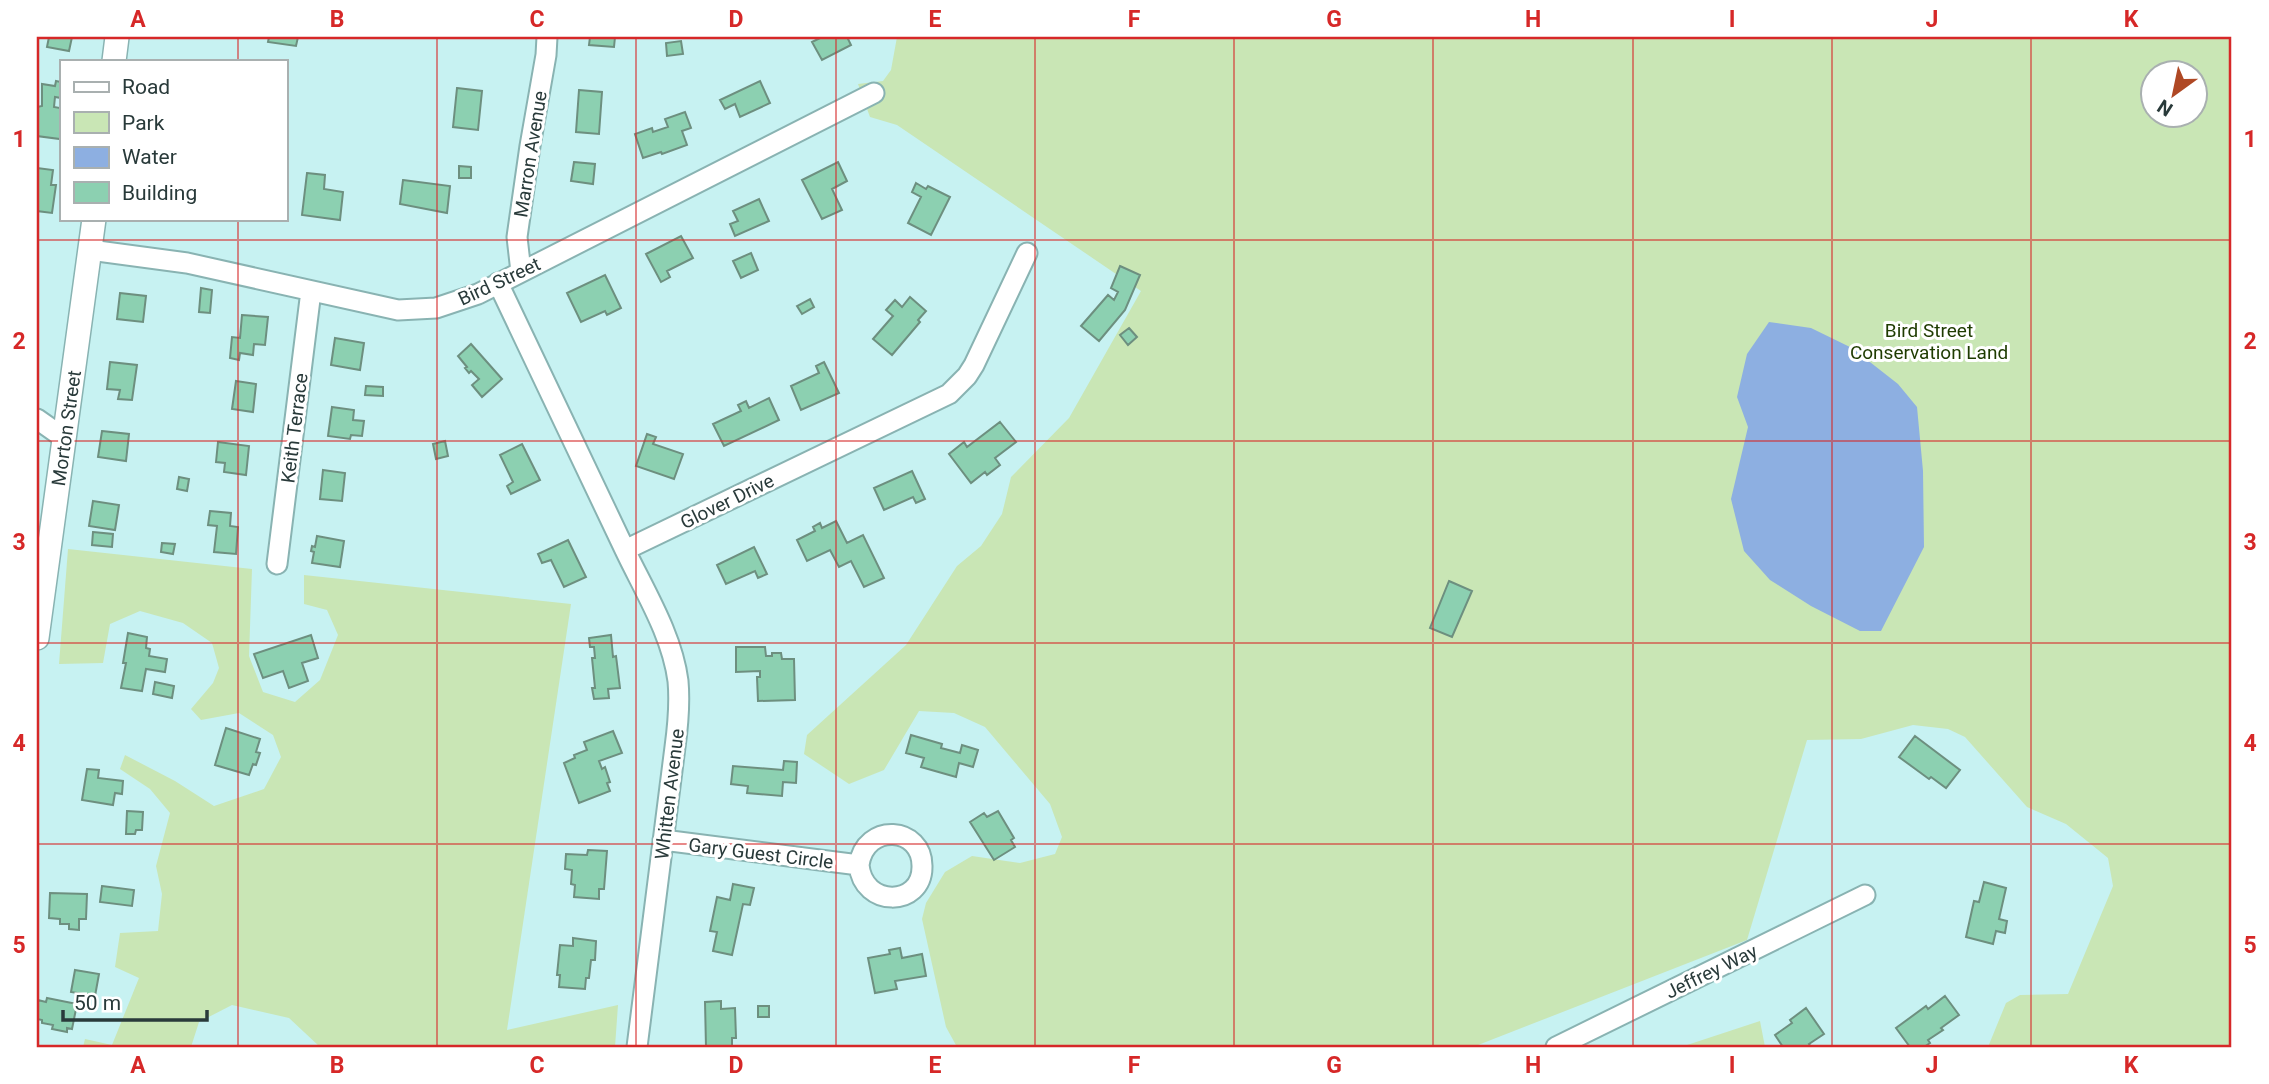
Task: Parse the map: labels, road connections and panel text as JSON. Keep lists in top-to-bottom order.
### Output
{
  "streets": {
    "street": [
      "Marron Avenue",
      "Bird Street",
      "Morton Street",
      "Keith Terrace",
      "Glover Drive",
      "Whitten Avenue",
      "Gary Guest Circle",
      "Jeffrey Way"
    ]
  },
  "crossings": [
    ["Marron Avenue", "Bird Street"],
    ["Bird Street", "Morton Street"],
    ["Bird Street", "Keith Terrace"],
    ["Glover Drive", "Whitten Avenue"],
    ["Whitten Avenue", "Gary Guest Circle"]
  ],
  "parks": ["Bird Street Conservation Land"],
  "legend": [
    "Road",
    "Park",
    "Water",
    "Building"
  ],
  "scale_bar": "50 m",
  "north": "bottom left",
  "grid": {
    "columns": [
      "A",
      "B",
      "C",
      "D",
      "E",
      "F",
      "G",
      "H",
      "I",
      "J",
      "K"
    ],
    "rows": [
      "1",
      "2",
      "3",
      "4",
      "5"
    ]
  }
}
